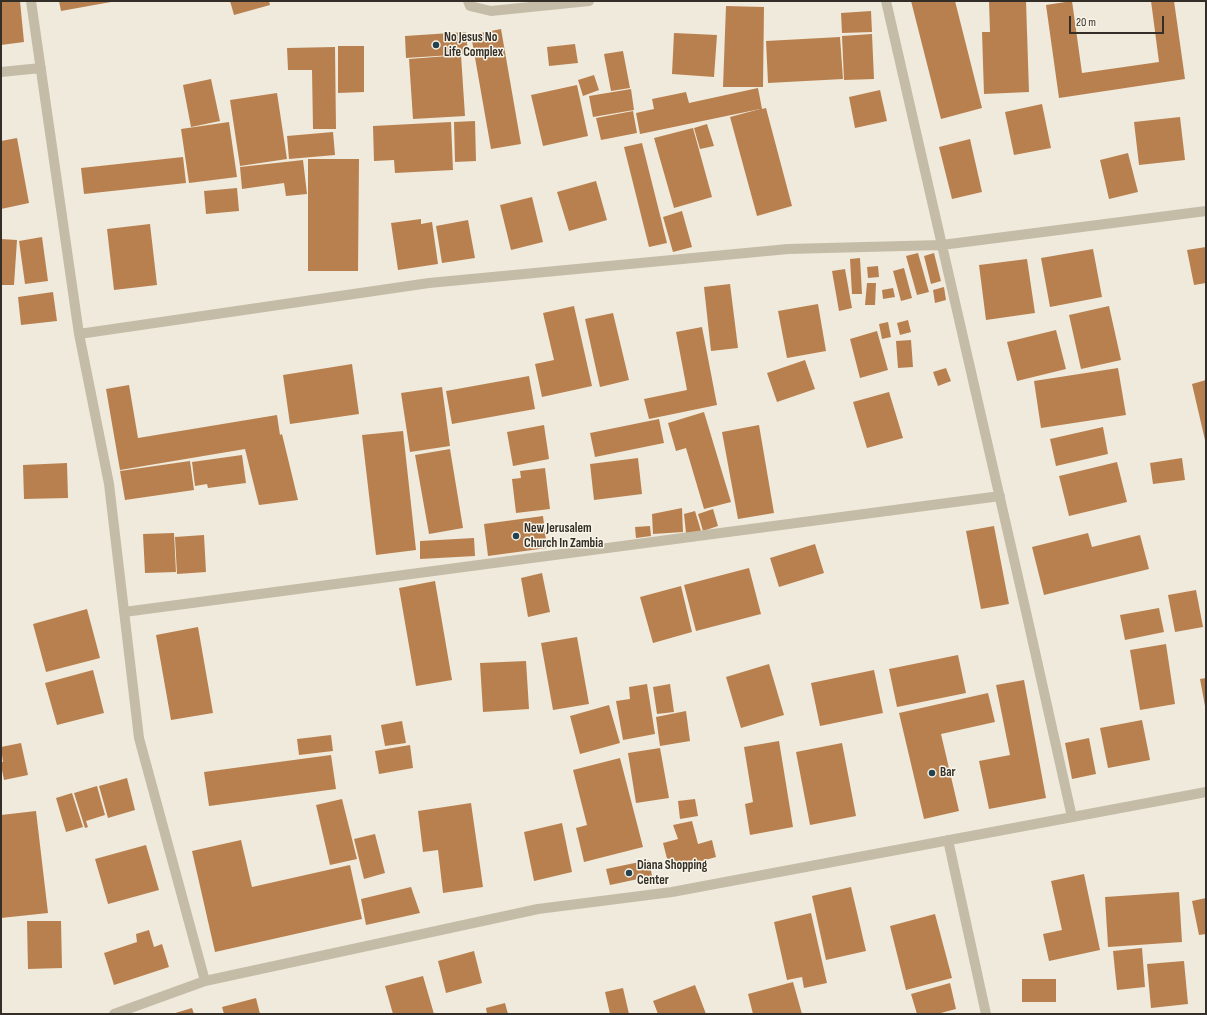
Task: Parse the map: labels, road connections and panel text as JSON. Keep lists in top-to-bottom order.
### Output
{
  "places": [
    "No Jesus No Life Complex",
    "New Jerusalem Church In Zambia",
    "Bar",
    "Diana Shopping Center"
  ],
  "scale_bar": "20 m"
}
